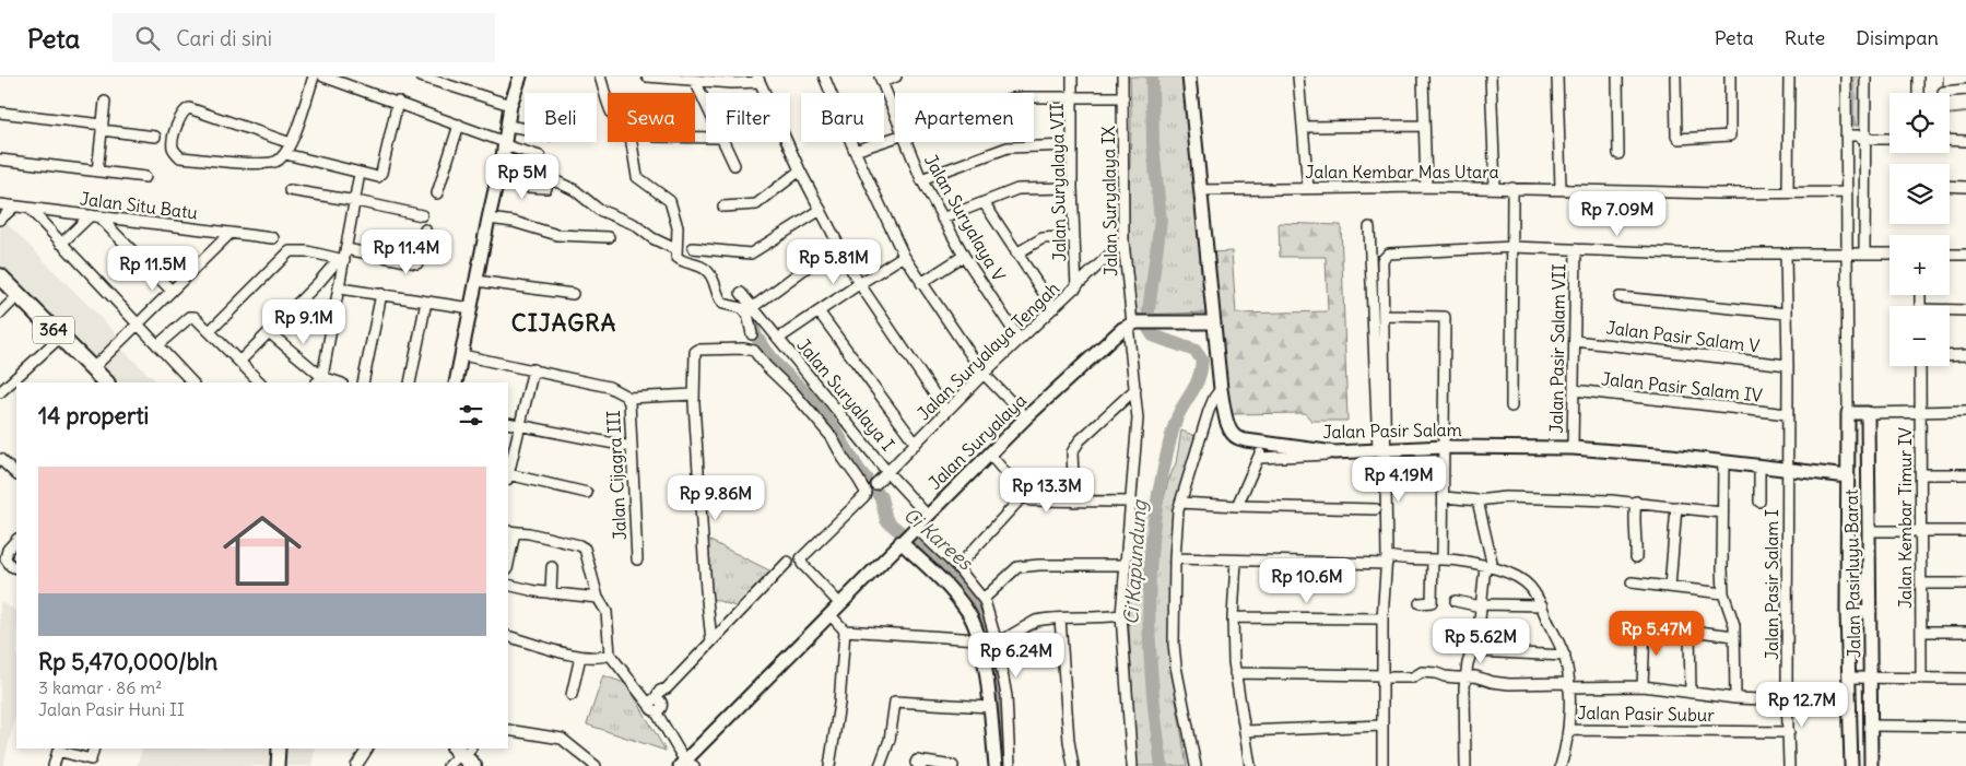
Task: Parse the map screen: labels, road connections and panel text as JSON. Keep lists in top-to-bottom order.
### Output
{
  "streets": {
    "main road": ["364"],
    "street": [
      "Jalan Kembar Mas Utara",
      "Jalan Suryalaya VII",
      "Jalan Suryalaya IX",
      "Jalan Situ Batu",
      "Jalan Suryalaya V",
      "Jalan Pasir Salam V",
      "Jalan Pasir Salam VII",
      "Jalan Suryalaya Tengah",
      "Jalan Pasir Salam IV",
      "Jalan Suryalaya I",
      "Jalan Pasir Salam",
      "Jalan Suryalaya",
      "Jalan Cijagra III",
      "Jalan Kembar Timur IV",
      "Jalan Pasirluyu Barat",
      "Jalan Pasir Salam I",
      "Jalan Pasir Subur"
    ]
  },
  "crossings": [
    ["Jalan Kembar Mas Utara", "Jalan Pasir Salam"],
    ["Jalan Suryalaya VII", "Jalan Suryalaya Tengah"],
    ["Jalan Suryalaya IX", "Jalan Suryalaya Tengah"],
    ["Jalan Suryalaya IX", "Jalan Suryalaya"],
    ["Jalan Suryalaya V", "Jalan Suryalaya Tengah"],
    ["Jalan Pasir Salam V", "Jalan Pasir Salam VII"],
    ["Jalan Pasir Salam V", "Jalan Pasir Salam I"],
    ["Jalan Pasir Salam VII", "Jalan Pasir Salam IV"],
    ["Jalan Pasir Salam VII", "Jalan Pasir Salam"],
    ["Jalan Suryalaya Tengah", "Jalan Suryalaya I"],
    ["Jalan Pasir Salam IV", "Jalan Pasir Salam I"],
    ["Jalan Suryalaya I", "Jalan Suryalaya"],
    ["Jalan Pasir Salam", "Jalan Pasir Salam I"],
    ["Jalan Pasir Salam I", "Jalan Pasir Subur"]
  ],
  "districts": ["CIJAGRA"],
  "water": ["Ci Karees", "Ci Kapundung"],
  "page": {
    "header": "Peta",
    "search": "Cari di sini",
    "nav": ["Peta", "Rute", "Disimpan"],
    "map_buttons": ["+", "−"],
    "chip": [
      "Beli",
      "Sewa",
      "Filter",
      "Baru",
      "Apartemen"
    ],
    "price": [
      "Rp 5M",
      "Rp 7.09M",
      "Rp 11.4M",
      "Rp 5.81M",
      "Rp 11.5M",
      "Rp 9.1M",
      "Rp 4.19M",
      "Rp 13.3M",
      "Rp 9.86M",
      "Rp 10.6M",
      "Rp 5.47M",
      "Rp 5.62M",
      "Rp 6.24M",
      "Rp 12.7M"
    ],
    "heading": "14 properti",
    "list": [
      {
        "name": "Rp 5,470,000/bln",
        "note": "3 kamar · 86 m² · Jalan Pasir Huni II"
      }
    ]
  }
}
